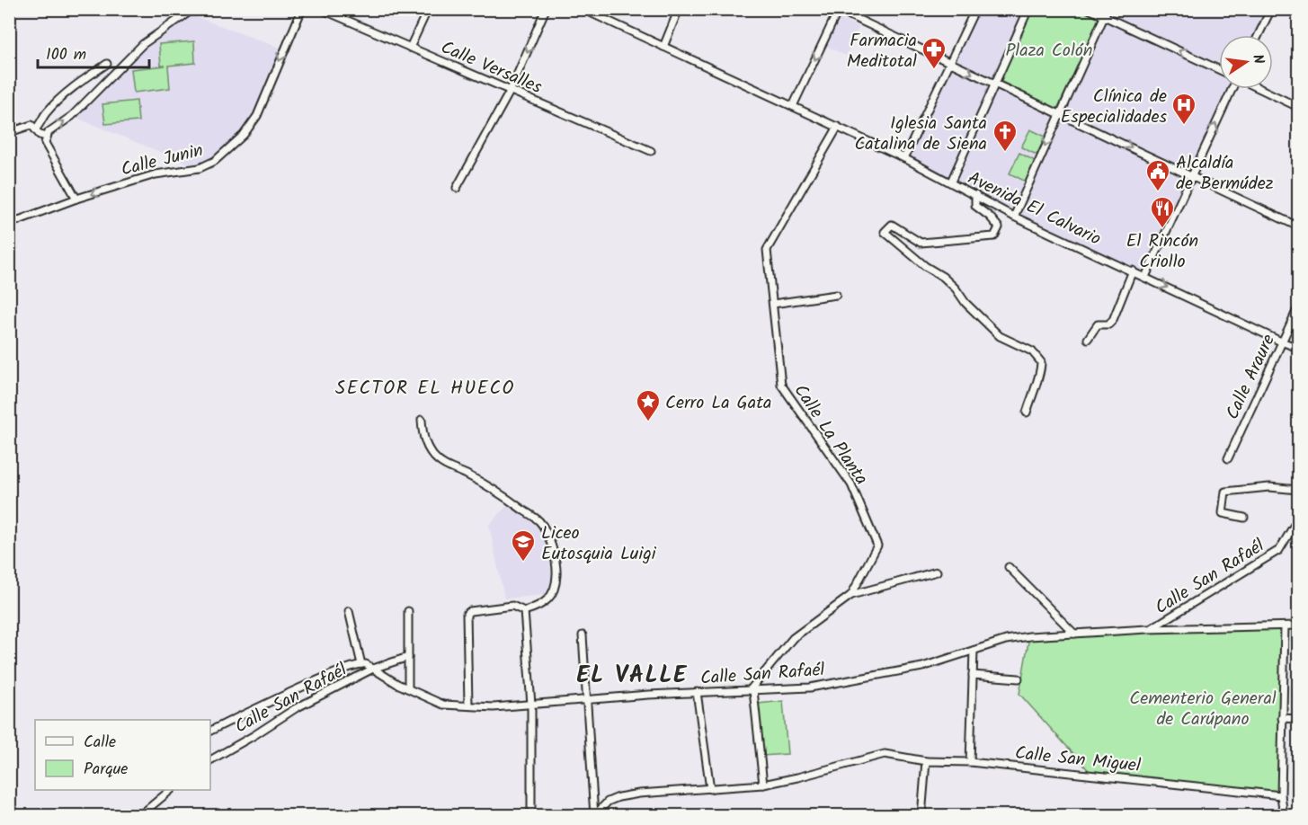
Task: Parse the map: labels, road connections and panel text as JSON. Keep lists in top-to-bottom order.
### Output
{
  "streets": {
    "street": [
      "Calle Versalles",
      "Calle Junin",
      "Avenida El Calvario",
      "Calle Araure",
      "Calle La Planta",
      "Calle San Rafaél",
      "Calle San Miguel"
    ]
  },
  "crossings": [
    ["Avenida El Calvario", "Calle Araure"],
    ["Avenida El Calvario", "Calle La Planta"],
    ["Calle La Planta", "Calle San Rafaél"]
  ],
  "one_way": ["Calle Junin"],
  "districts": ["SECTOR EL HUECO", "EL VALLE"],
  "parks": ["Plaza Colón", "Cementerio General de Carúpano"],
  "places": {
    "pharmacy": ["Farmacia Meditotal"],
    "hospital": ["Clínica de Especialidades"],
    "church": ["Iglesia Santa Catalina de Siena"],
    "public building": ["Alcaldía de Bermúdez"],
    "restaurant": ["El Rincón Criollo"],
    "place": ["Cerro La Gata"],
    "school or university": ["Liceo Eutosquia Luigi"]
  },
  "legend": ["Calle", "Parque"],
  "scale_bar": "100 m",
  "north": "right"
}
